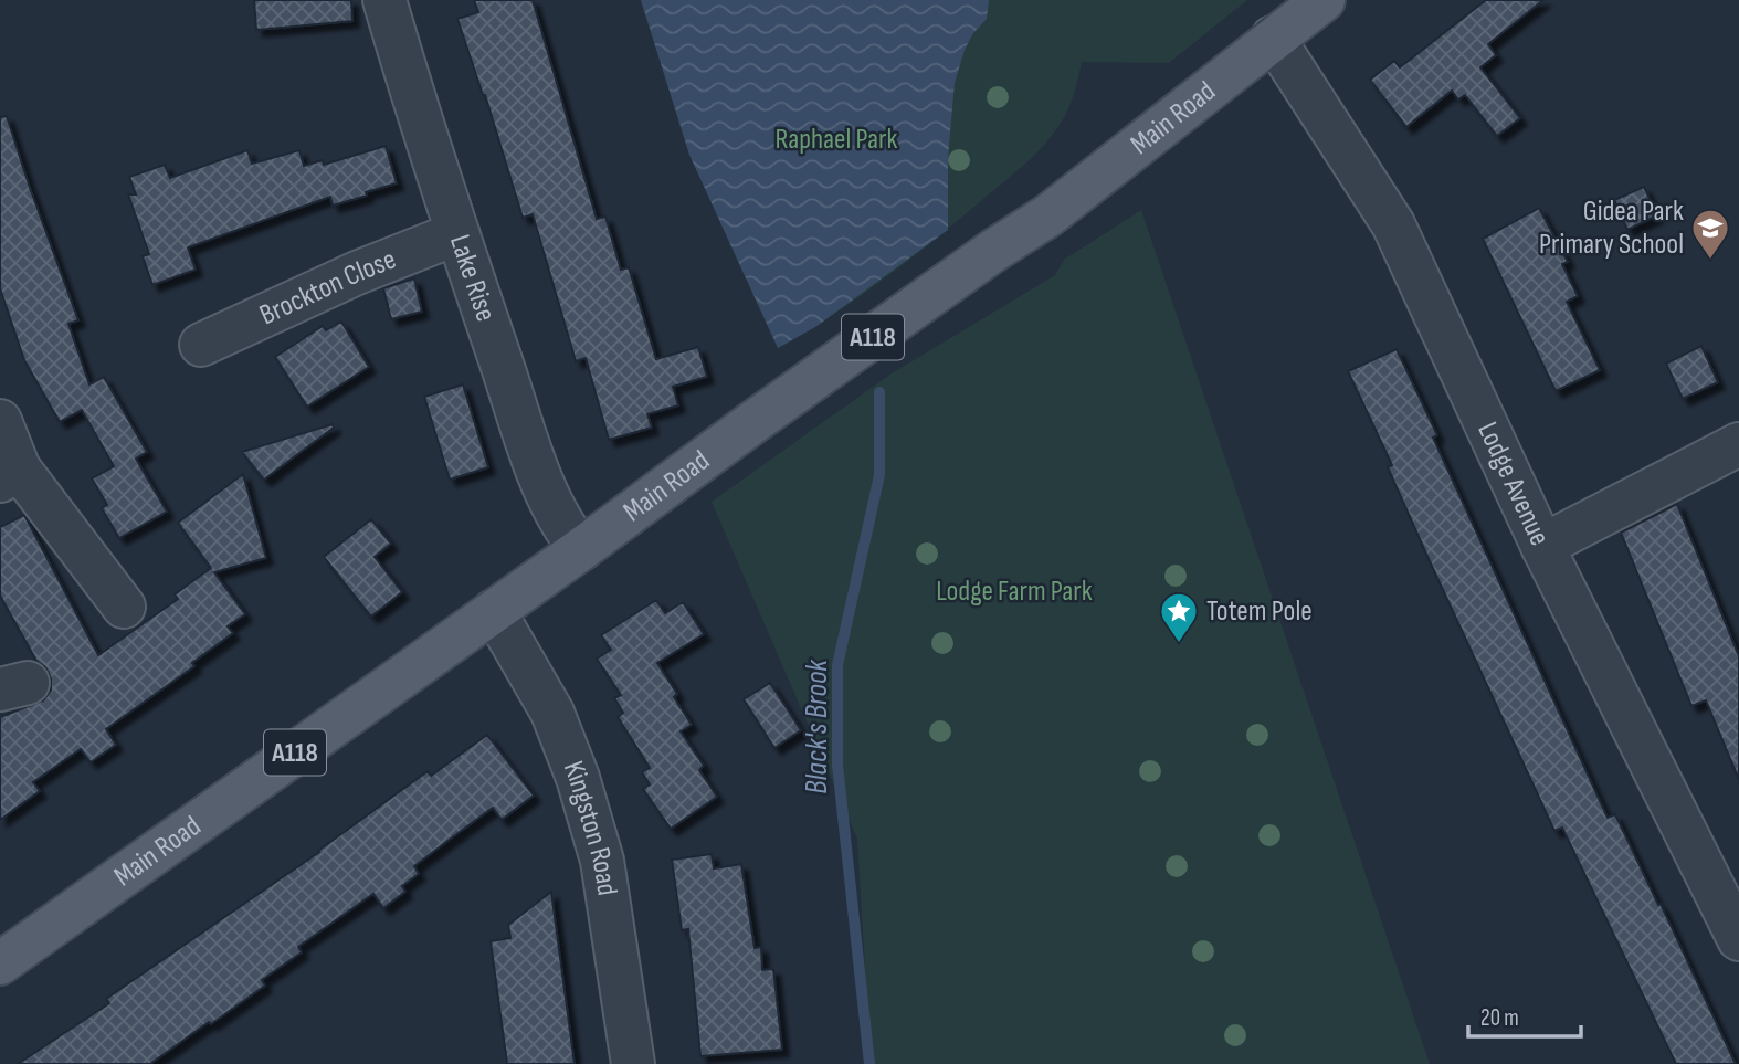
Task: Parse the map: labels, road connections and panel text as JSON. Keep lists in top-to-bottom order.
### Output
{
  "streets": {
    "main road": ["Main Road", "A118"],
    "street": [
      "Lake Rise",
      "Brockton Close",
      "Lodge Avenue",
      "Kingston Road"
    ]
  },
  "crossings": [
    ["Main Road", "Lake Rise"],
    ["Main Road", "Lodge Avenue"],
    ["Main Road", "Kingston Road"],
    ["Lake Rise", "Brockton Close"]
  ],
  "water": ["Black's Brook"],
  "parks": ["Raphael Park", "Lodge Farm Park"],
  "places": {
    "school or university": ["Gidea Park Primary School"],
    "place": ["Totem Pole"]
  },
  "scale_bar": "20 m"
}
